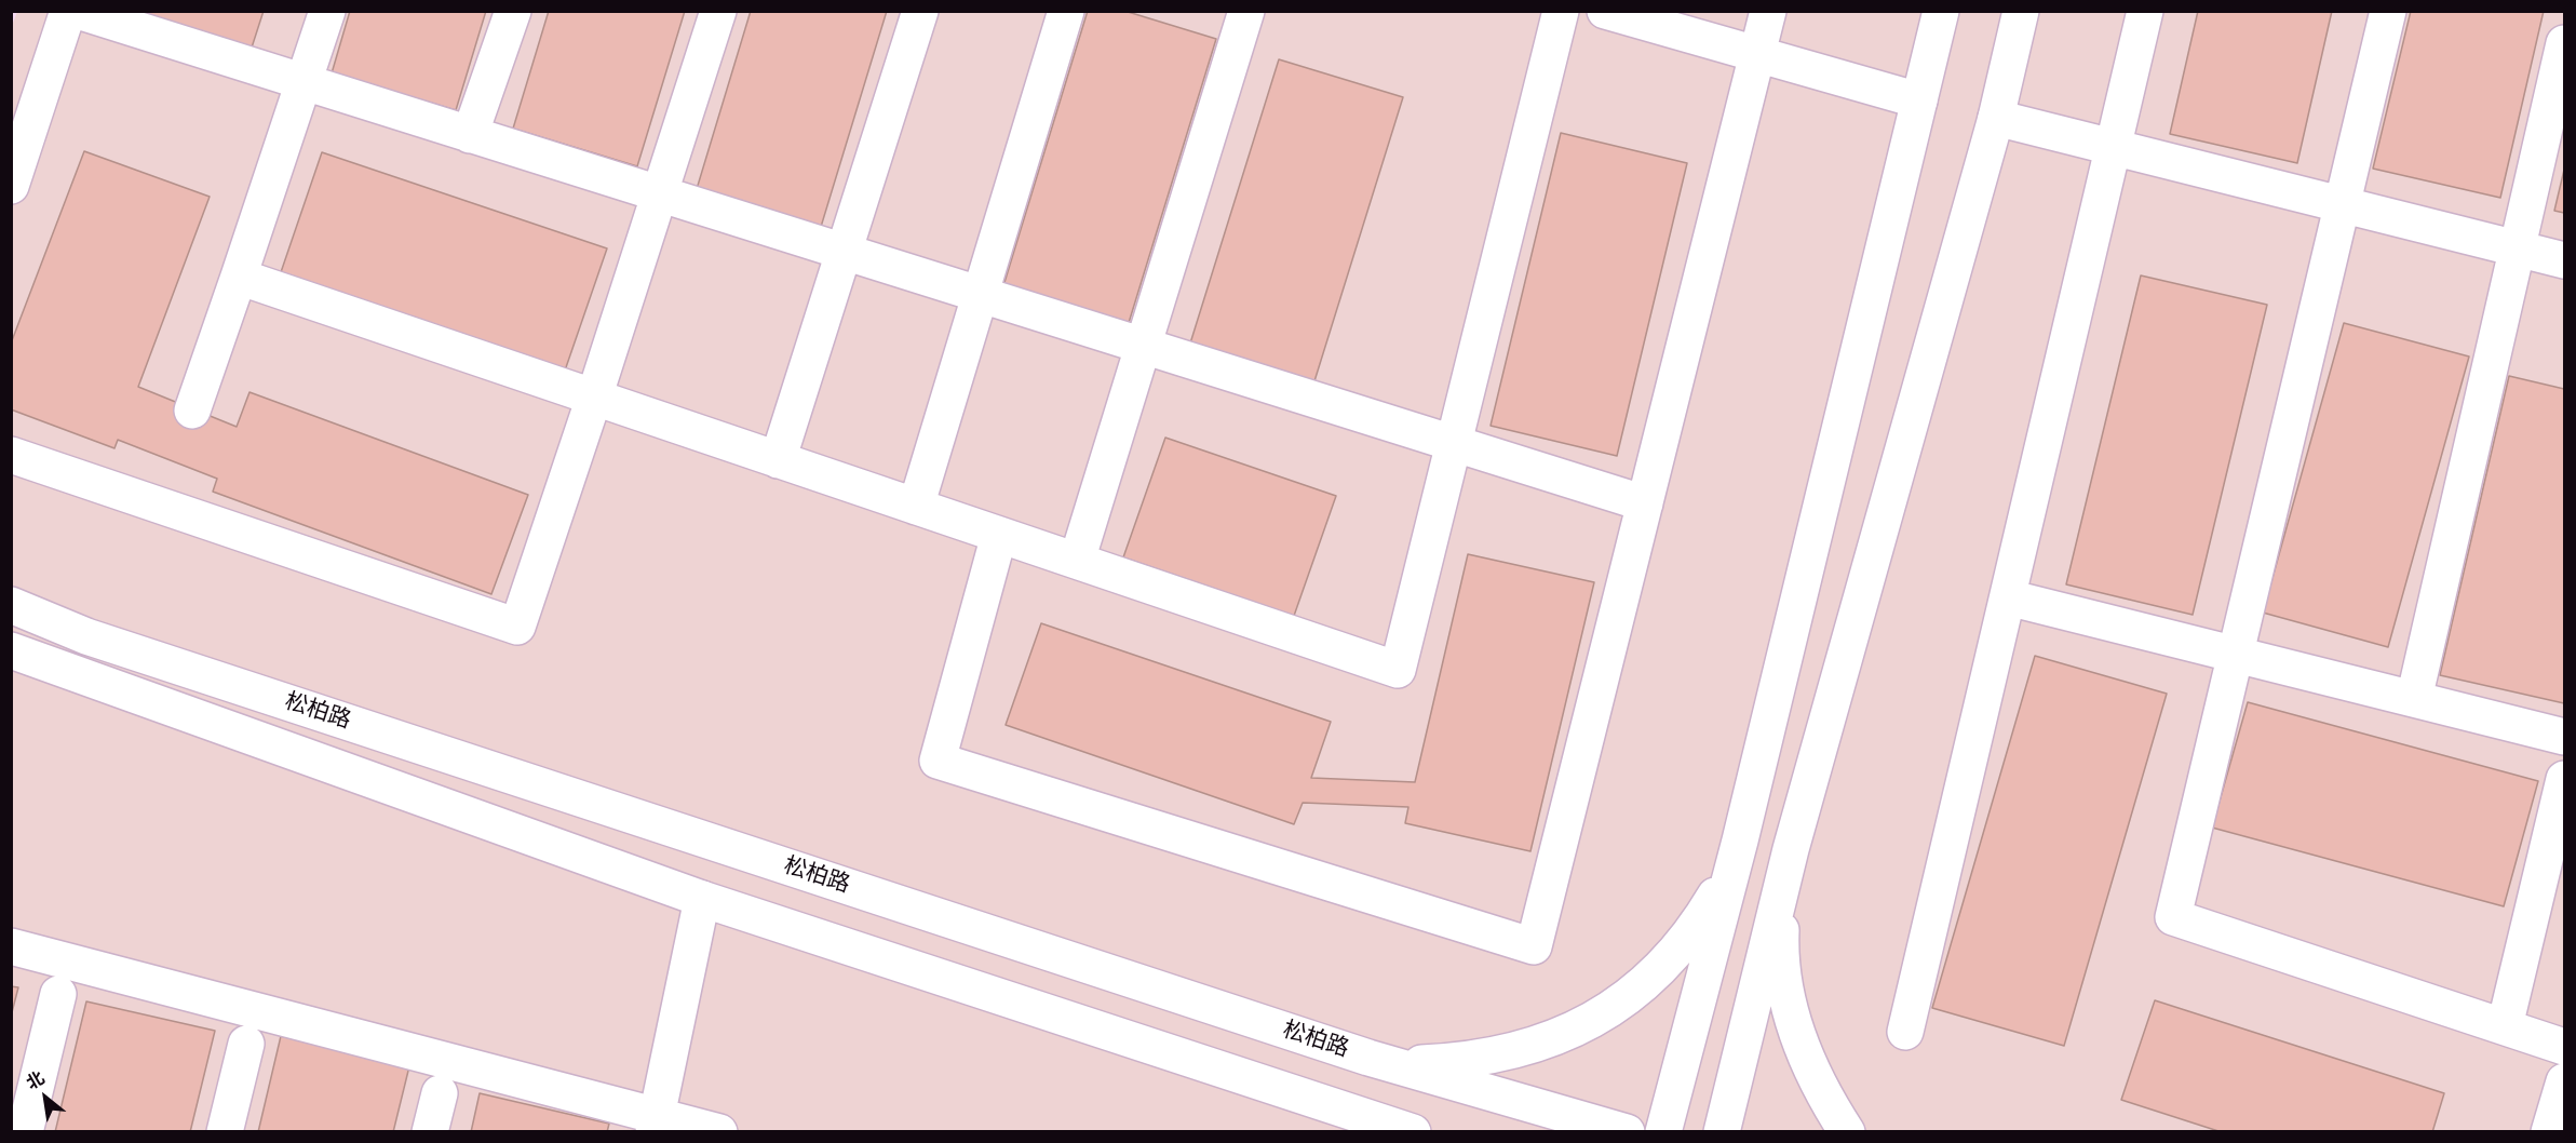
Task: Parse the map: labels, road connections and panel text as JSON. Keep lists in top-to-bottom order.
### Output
{
  "streets": {
    "street": ["松柏路"]
  },
  "north": "top left"
}
